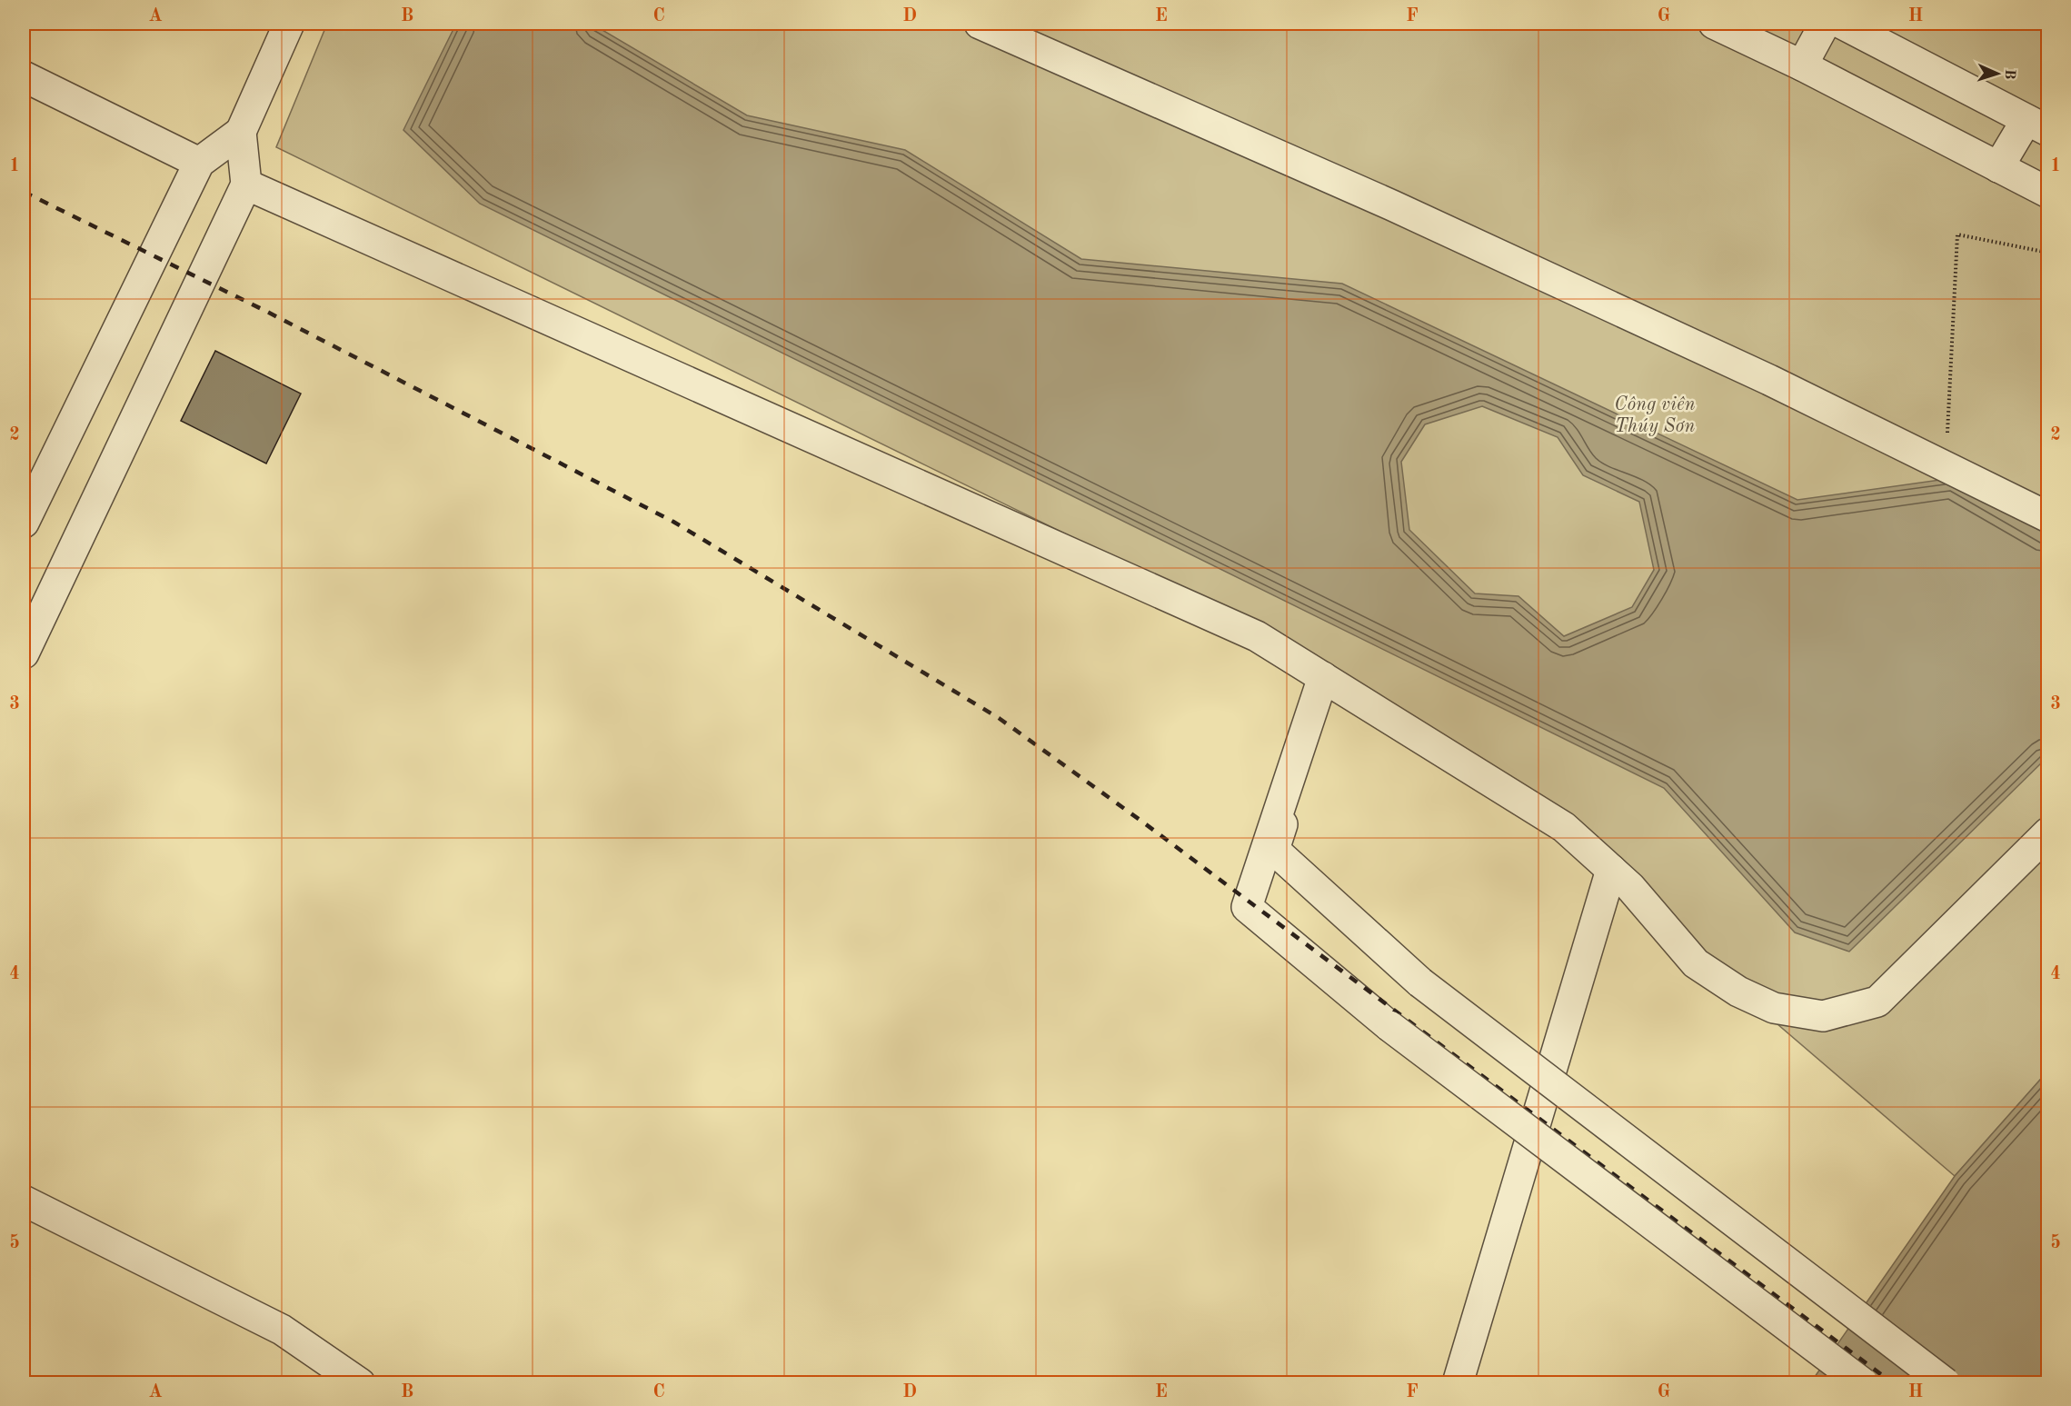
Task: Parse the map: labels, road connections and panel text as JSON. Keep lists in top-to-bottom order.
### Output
{
  "parks": ["Công viên Thúy Sơn"],
  "north": "right",
  "grid": {
    "columns": [
      "A",
      "B",
      "C",
      "D",
      "E",
      "F",
      "G",
      "H"
    ],
    "rows": [
      "1",
      "2",
      "3",
      "4",
      "5"
    ]
  }
}
